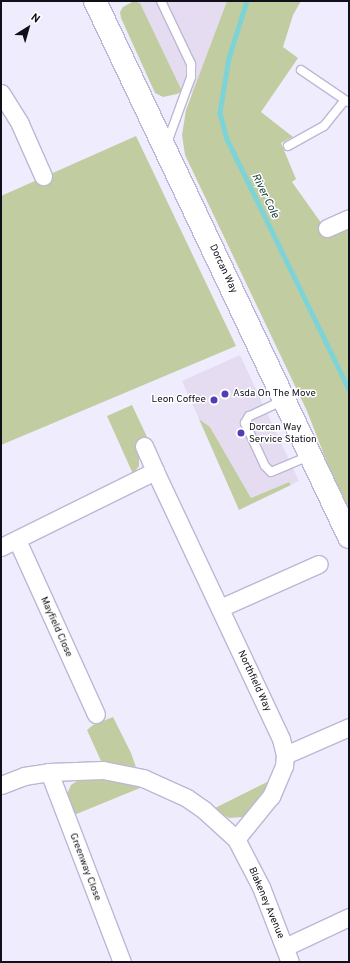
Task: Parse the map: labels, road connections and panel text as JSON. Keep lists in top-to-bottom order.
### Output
{
  "streets": {
    "main road": ["Dorcan Way"],
    "street": [
      "Mayfield Close",
      "Northfield Way",
      "Greenway Close",
      "Blakeney Avenue"
    ]
  },
  "crossings": [
    ["Northfield Way", "Blakeney Avenue"],
    ["Greenway Close", "Blakeney Avenue"]
  ],
  "water": ["River Cole"],
  "places": ["Asda On The Move", "Leon Coffee", "Dorcan Way Service Station"],
  "north": "top right"
}
